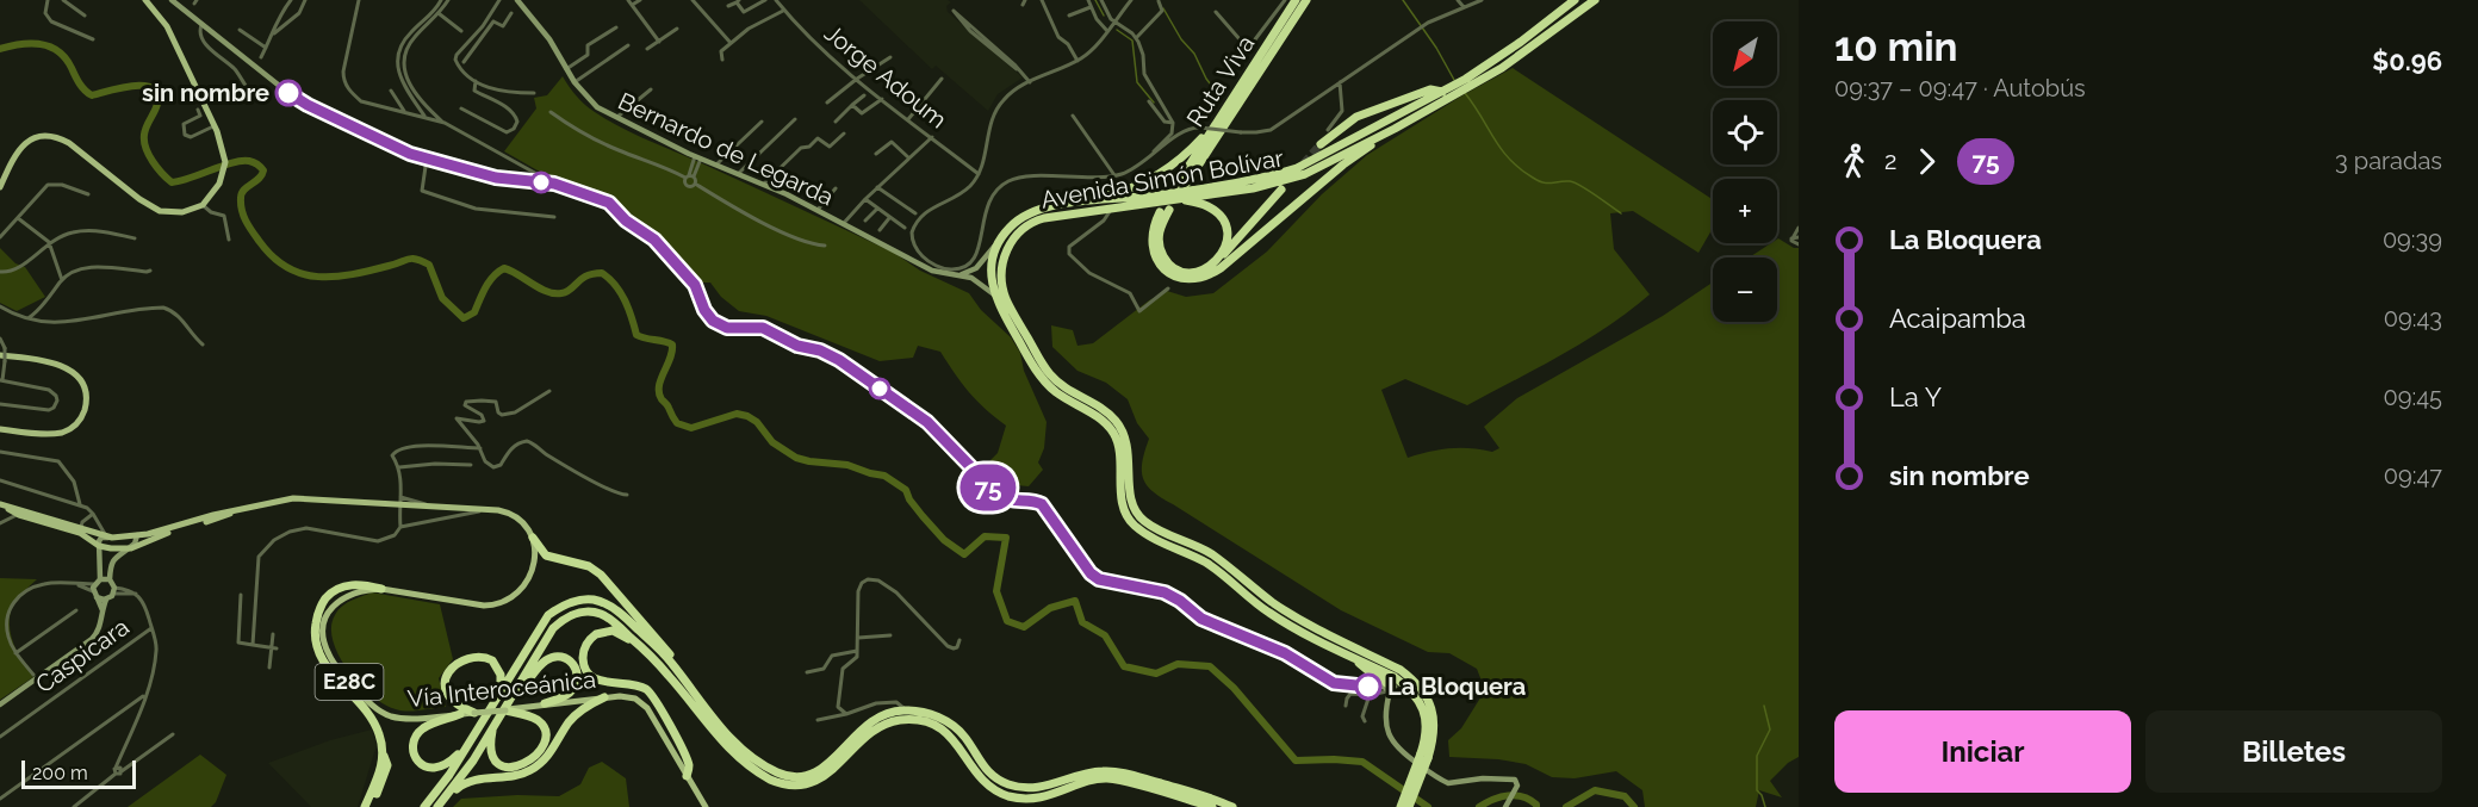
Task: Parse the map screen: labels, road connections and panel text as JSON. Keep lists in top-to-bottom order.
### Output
{
  "streets": {
    "highway": ["Ruta Viva", "Avenida Simón Bolívar"],
    "main road": ["E28C", "Vía Interoceánica"],
    "street": ["Jorge Adoum", "Bernardo de Legarda", "Caspicara"]
  },
  "crossings": [
    ["Bernardo de Legarda", "Avenida Simón Bolívar"]
  ],
  "places": ["sin nombre", "La Bloquera"],
  "lines": ["bus line 75"],
  "scale_bar": "200 m",
  "north": "bottom left",
  "page": {
    "on_map": "75",
    "heading": ["10 min", "09:37 – 09:47 · Autobús", "$0.96"],
    "map_buttons": ["+", "−"],
    "legs": ["2", "75", "3 paradas"],
    "list": [
      {
        "name": "La Bloquera",
        "value": "09:39"
      },
      {
        "name": "Acaipamba",
        "value": "09:43"
      },
      {
        "name": "La Y",
        "value": "09:45"
      },
      {
        "name": "sin nombre",
        "value": "09:47"
      }
    ],
    "buttons": ["Iniciar", "Billetes"],
    "scale": "200 m"
  }
}
